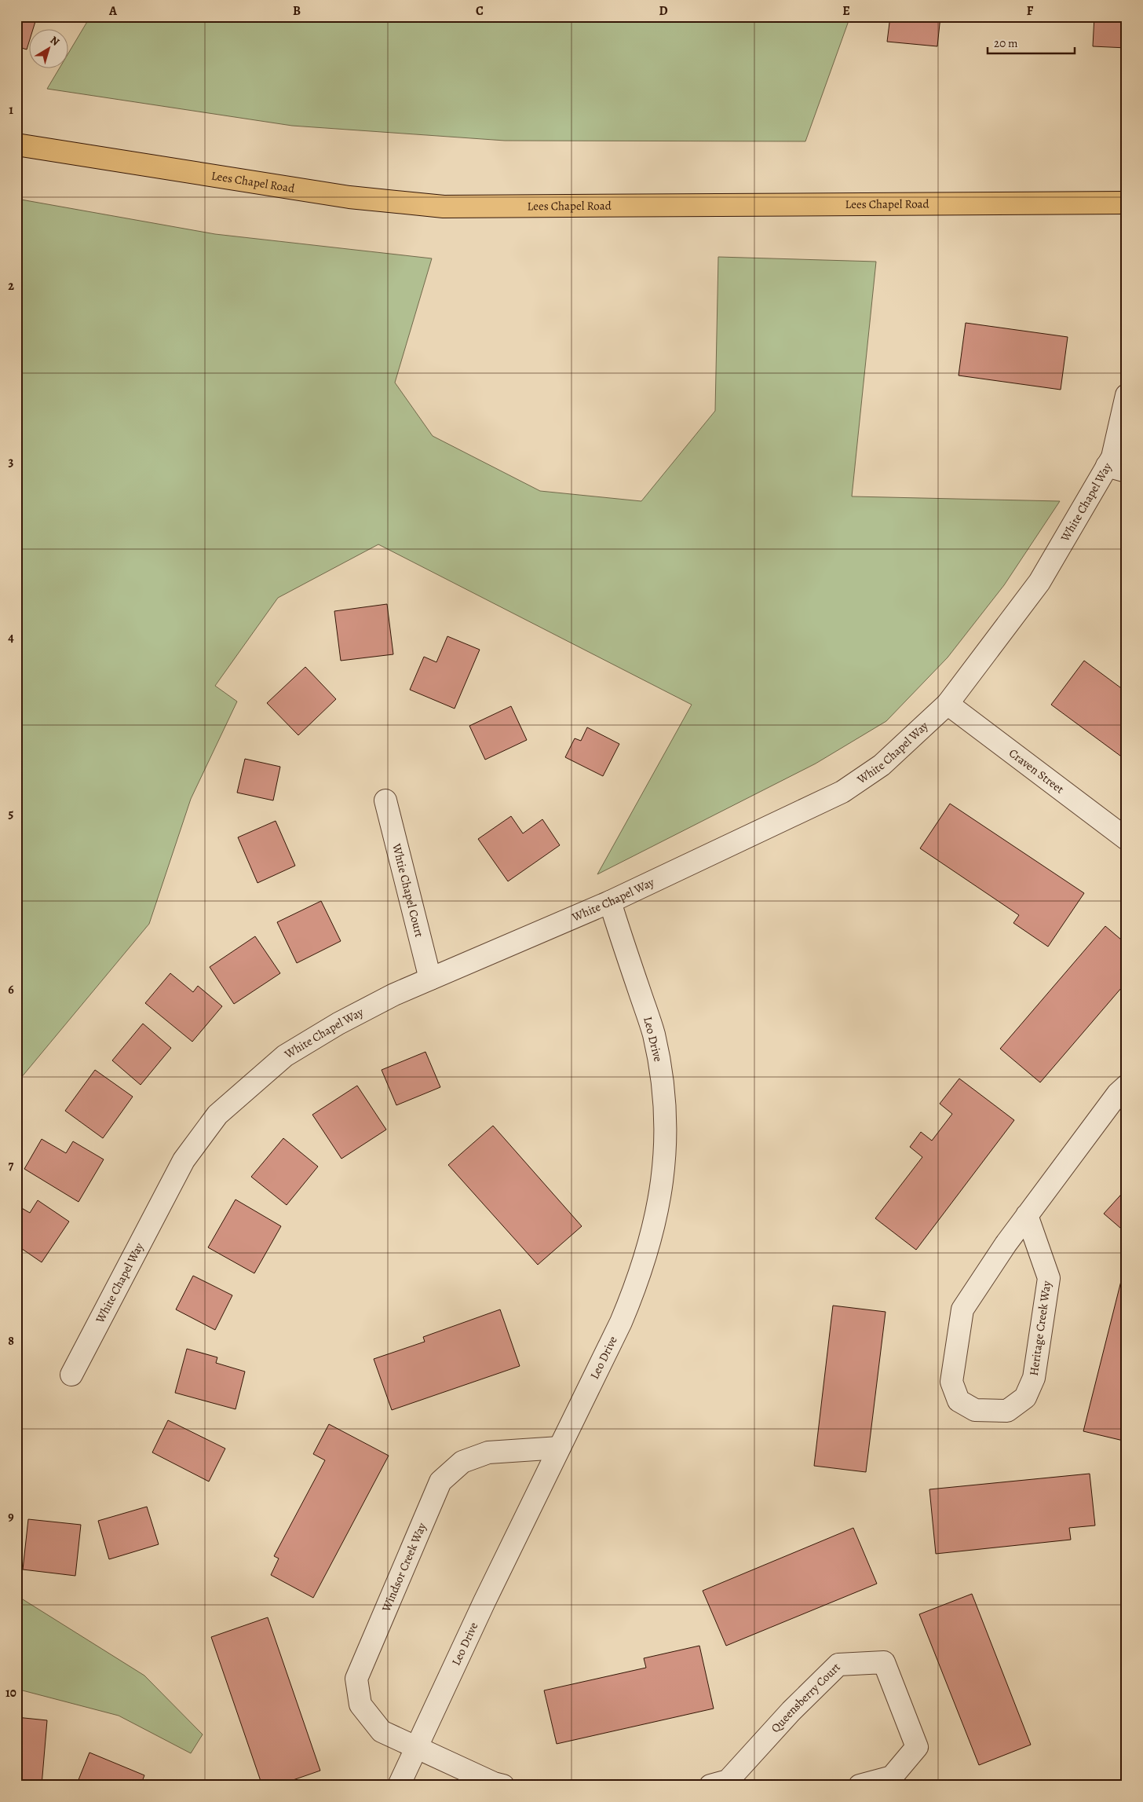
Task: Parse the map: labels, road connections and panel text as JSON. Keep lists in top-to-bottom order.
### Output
{
  "streets": {
    "main road": ["Lees Chapel Road"],
    "street": [
      "White Chapel Way",
      "Craven Street",
      "Whtie Chapel Court",
      "Leo Drive",
      "Heritage Creek Way",
      "Windsor Creek Way",
      "Queensberry Court"
    ]
  },
  "crossings": [
    ["White Chapel Way", "Craven Street"],
    ["White Chapel Way", "Whtie Chapel Court"],
    ["White Chapel Way", "Leo Drive"],
    ["Leo Drive", "Windsor Creek Way"]
  ],
  "scale_bar": "20 m",
  "north": "top right",
  "grid": {
    "columns": [
      "A",
      "B",
      "C",
      "D",
      "E",
      "F"
    ],
    "rows": [
      "1",
      "2",
      "3",
      "4",
      "5",
      "6",
      "7",
      "8",
      "9",
      "10"
    ]
  }
}
